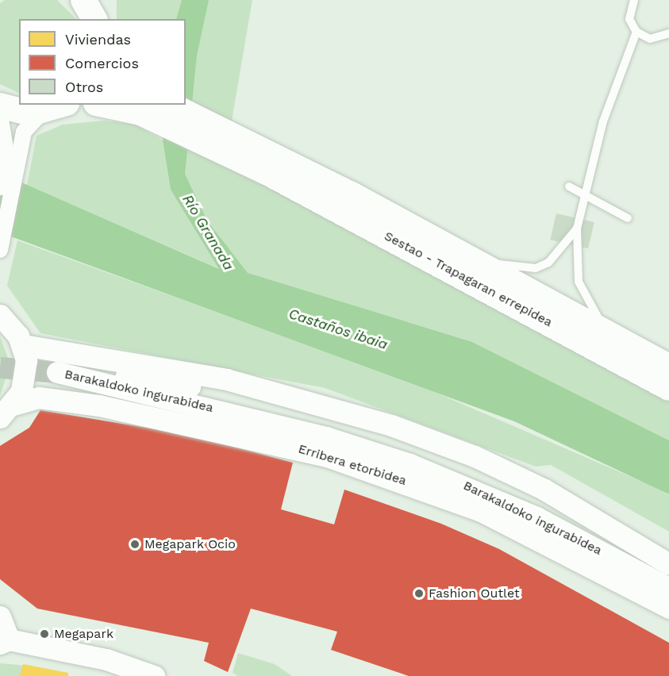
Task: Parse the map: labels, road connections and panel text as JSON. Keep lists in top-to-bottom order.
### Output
{
  "streets": {
    "main road": ["Sestao - Trapagaran errepidea"],
    "street": ["Barakaldoko ingurabidea", "Erribera etorbidea"]
  },
  "water": ["Río Granada", "Castaños ibaia"],
  "places": ["Megapark Ocio", "Fashion Outlet", "Megapark"],
  "legend": ["Viviendas", "Comercios", "Otros"]
}
